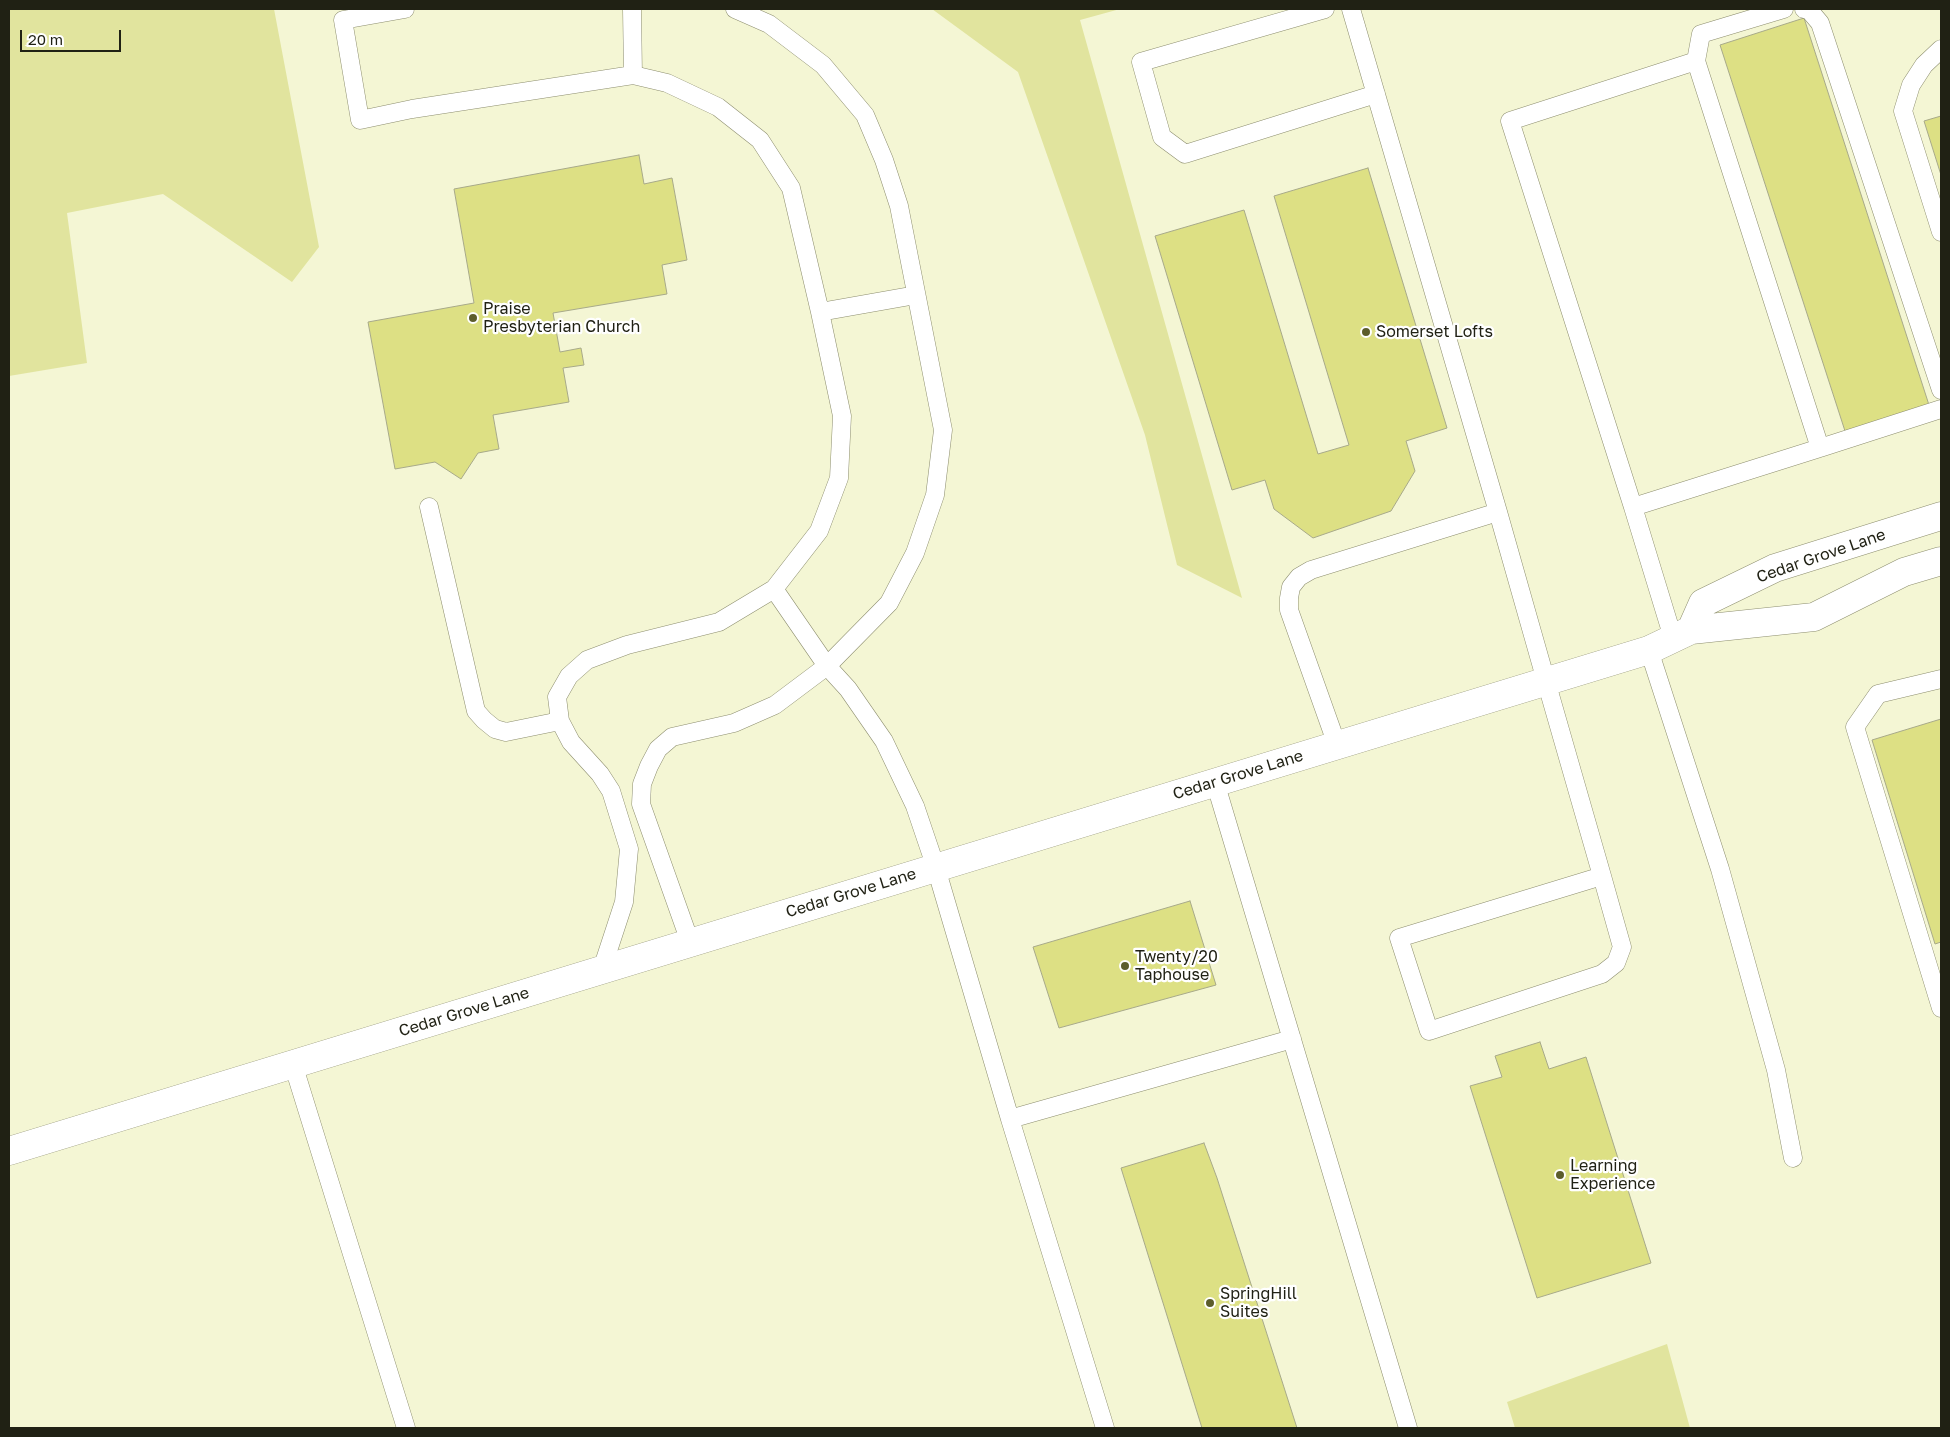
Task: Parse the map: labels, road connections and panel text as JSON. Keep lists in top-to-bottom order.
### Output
{
  "streets": {
    "main road": ["Cedar Grove Lane"]
  },
  "places": [
    "Praise Presbyterian Church",
    "Somerset Lofts",
    "Twenty/20 Taphouse",
    "Learning Experience",
    "SpringHill Suites"
  ],
  "scale_bar": "20 m"
}
